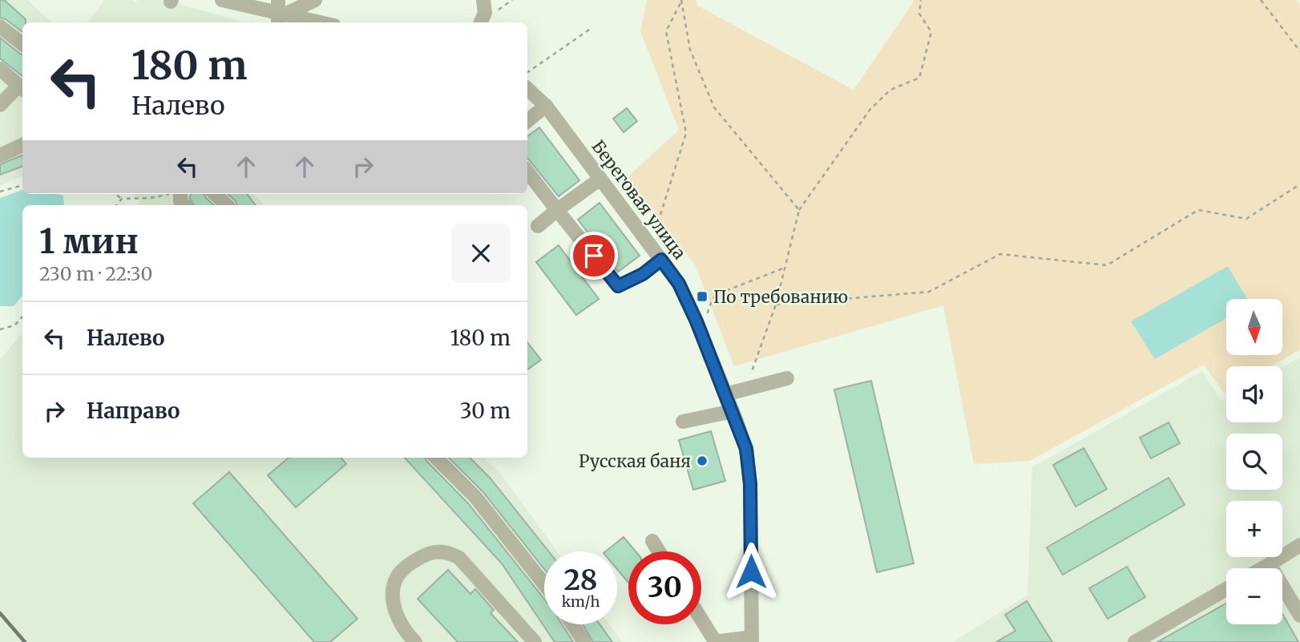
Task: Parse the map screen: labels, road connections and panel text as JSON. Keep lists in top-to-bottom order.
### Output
{
  "streets": {
    "street": ["Береговая улица"]
  },
  "places": {
    "transit": ["По требованию"],
    "other": ["Русская баня"]
  },
  "north": "bottom",
  "page": {
    "turn": ["180 m", "Налево"],
    "heading": ["1 мин", "230 m · 22:30"],
    "map_buttons": ["+", "−"],
    "list": [
      {
        "name": "Налево",
        "value": "180 m"
      },
      {
        "name": "Направо",
        "value": "30 m"
      }
    ],
    "speed": "28 km/h",
    "limit": "30"
  }
}
